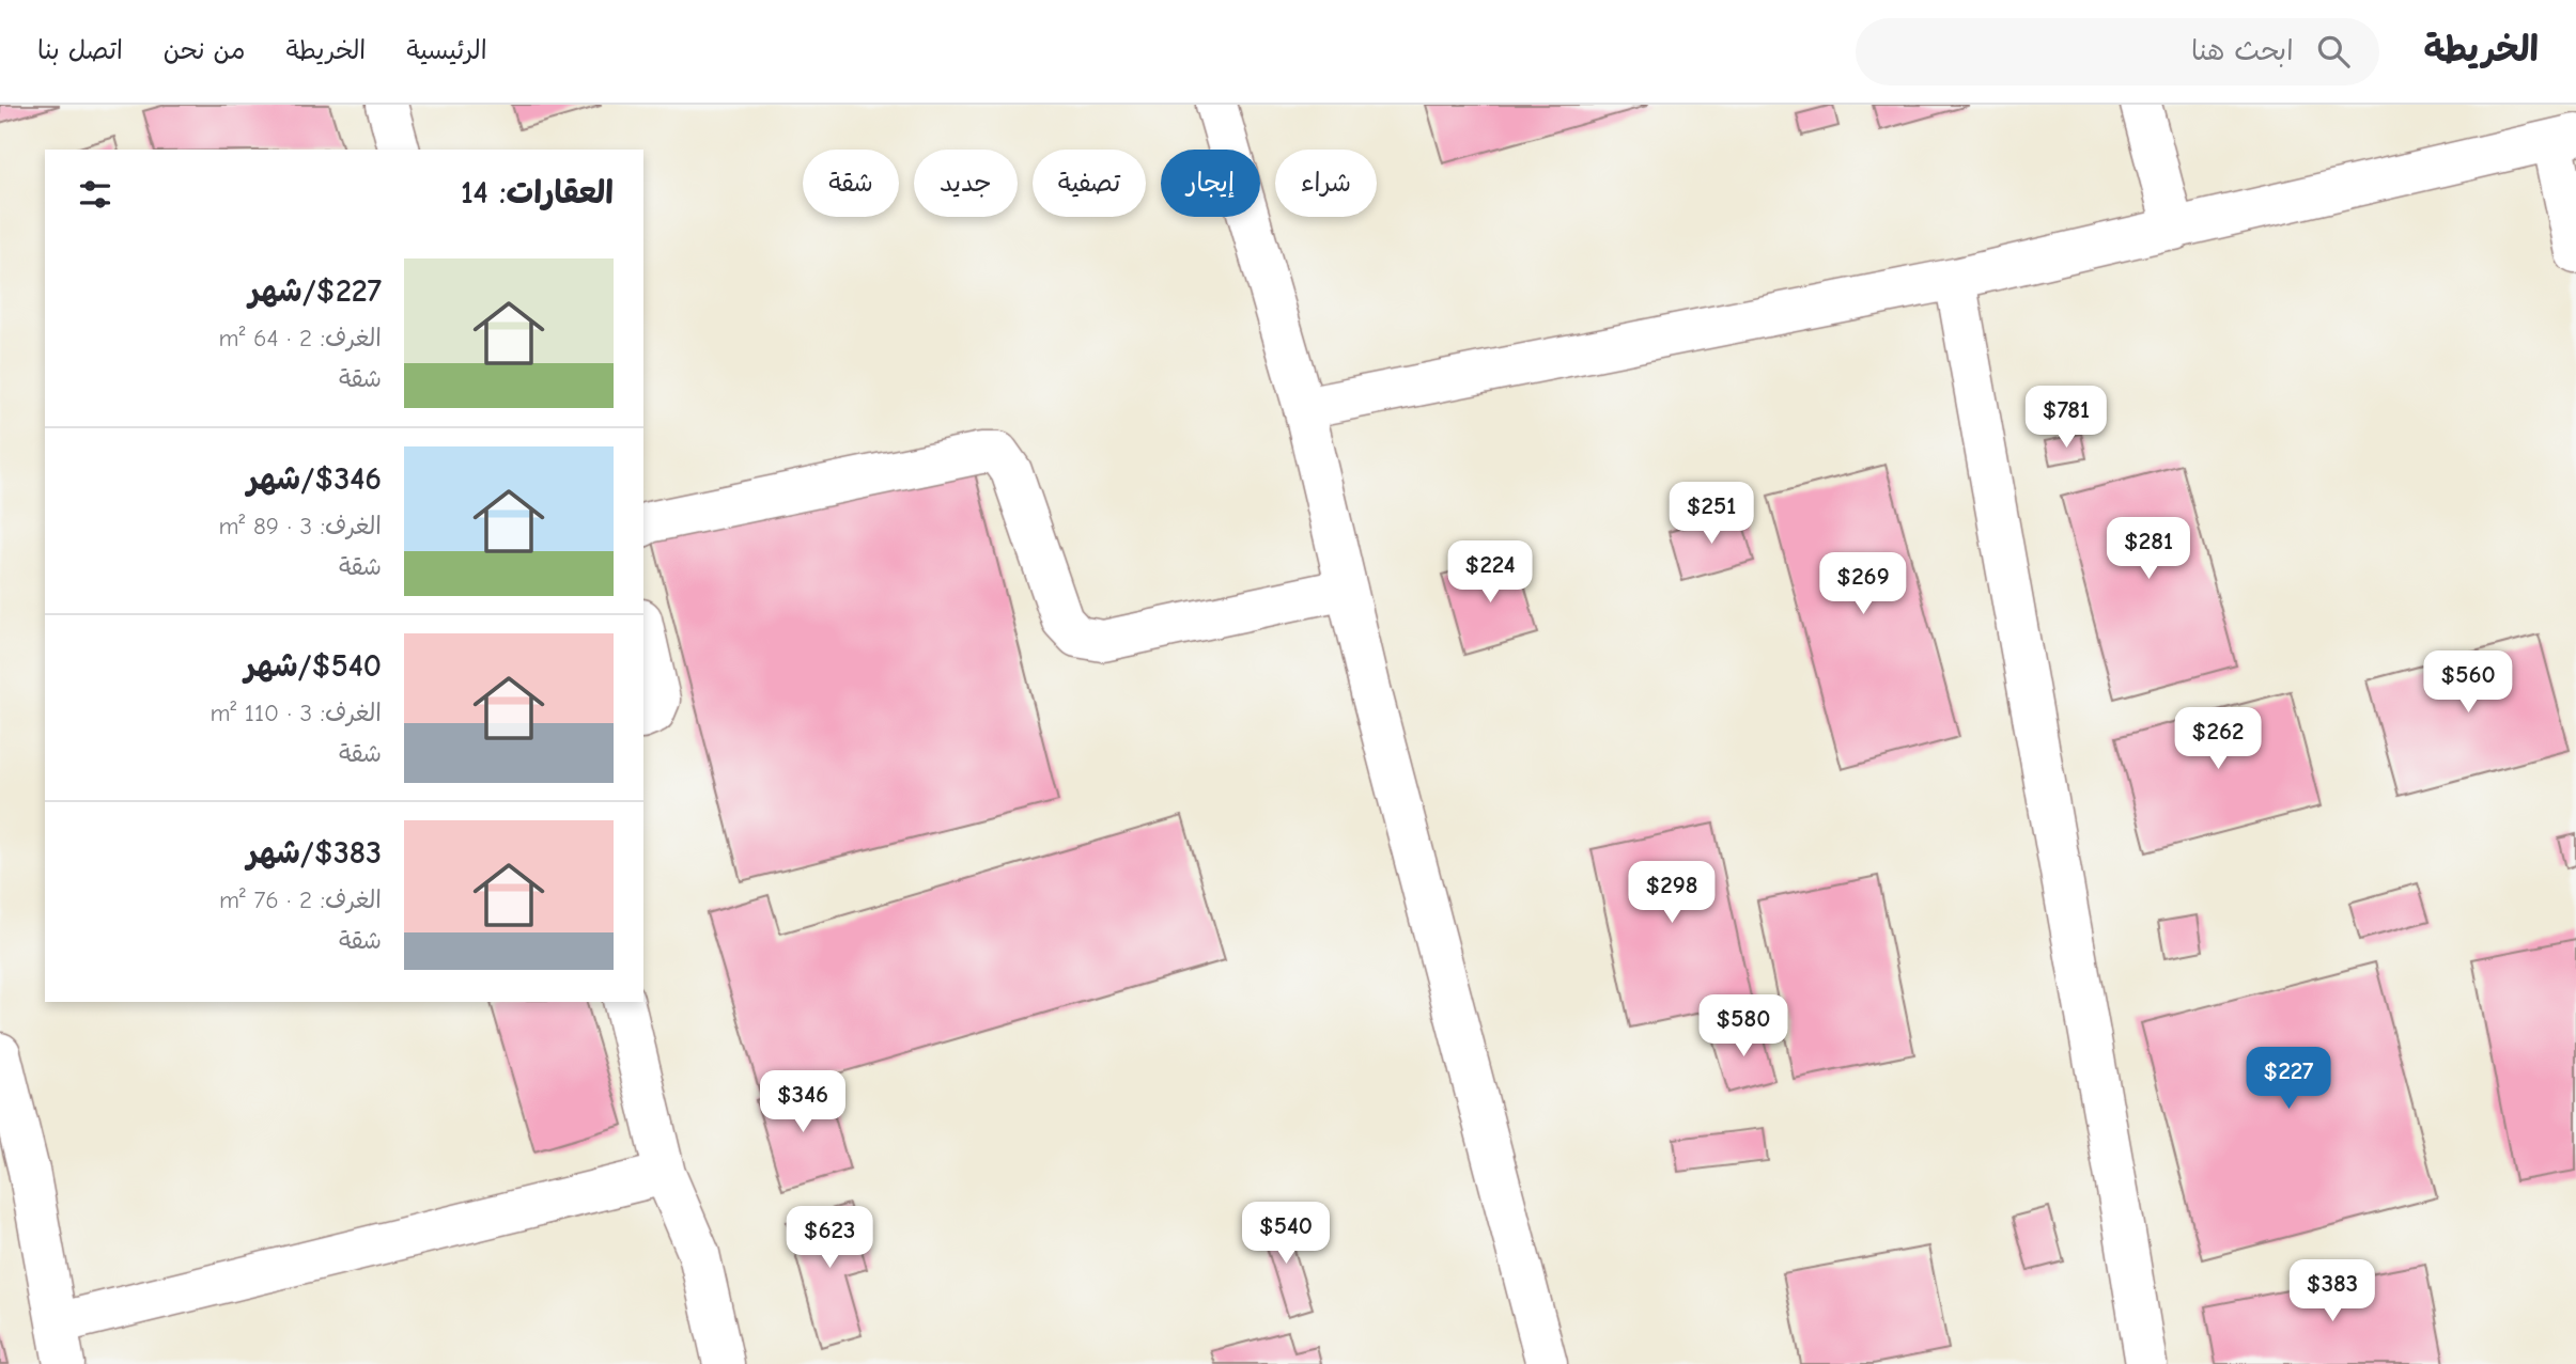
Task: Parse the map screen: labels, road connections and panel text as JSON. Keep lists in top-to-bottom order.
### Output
{
  "page": {
    "header": "الخريطة",
    "search": "ابحث هنا",
    "nav": [
      "الرئيسية",
      "الخريطة",
      "من نحن",
      "اتصل بنا"
    ],
    "chip": [
      "شراء",
      "إيجار",
      "تصفية",
      "جديد",
      "شقة"
    ],
    "heading": "العقارات: 14",
    "list": [
      {
        "name": "$227/شهر",
        "note": "الغرف: 2 · 64 m² · شقة"
      },
      {
        "name": "$346/شهر",
        "note": "الغرف: 3 · 89 m² · شقة"
      },
      {
        "name": "$540/شهر",
        "note": "الغرف: 3 · 110 m² · شقة"
      },
      {
        "name": "$383/شهر",
        "note": "الغرف: 2 · 76 m² · شقة"
      }
    ],
    "price": [
      "$781",
      "$251",
      "$281",
      "$224",
      "$269",
      "$560",
      "$262",
      "$298",
      "$580",
      "$227",
      "$346",
      "$540",
      "$623",
      "$383"
    ]
  }
}
